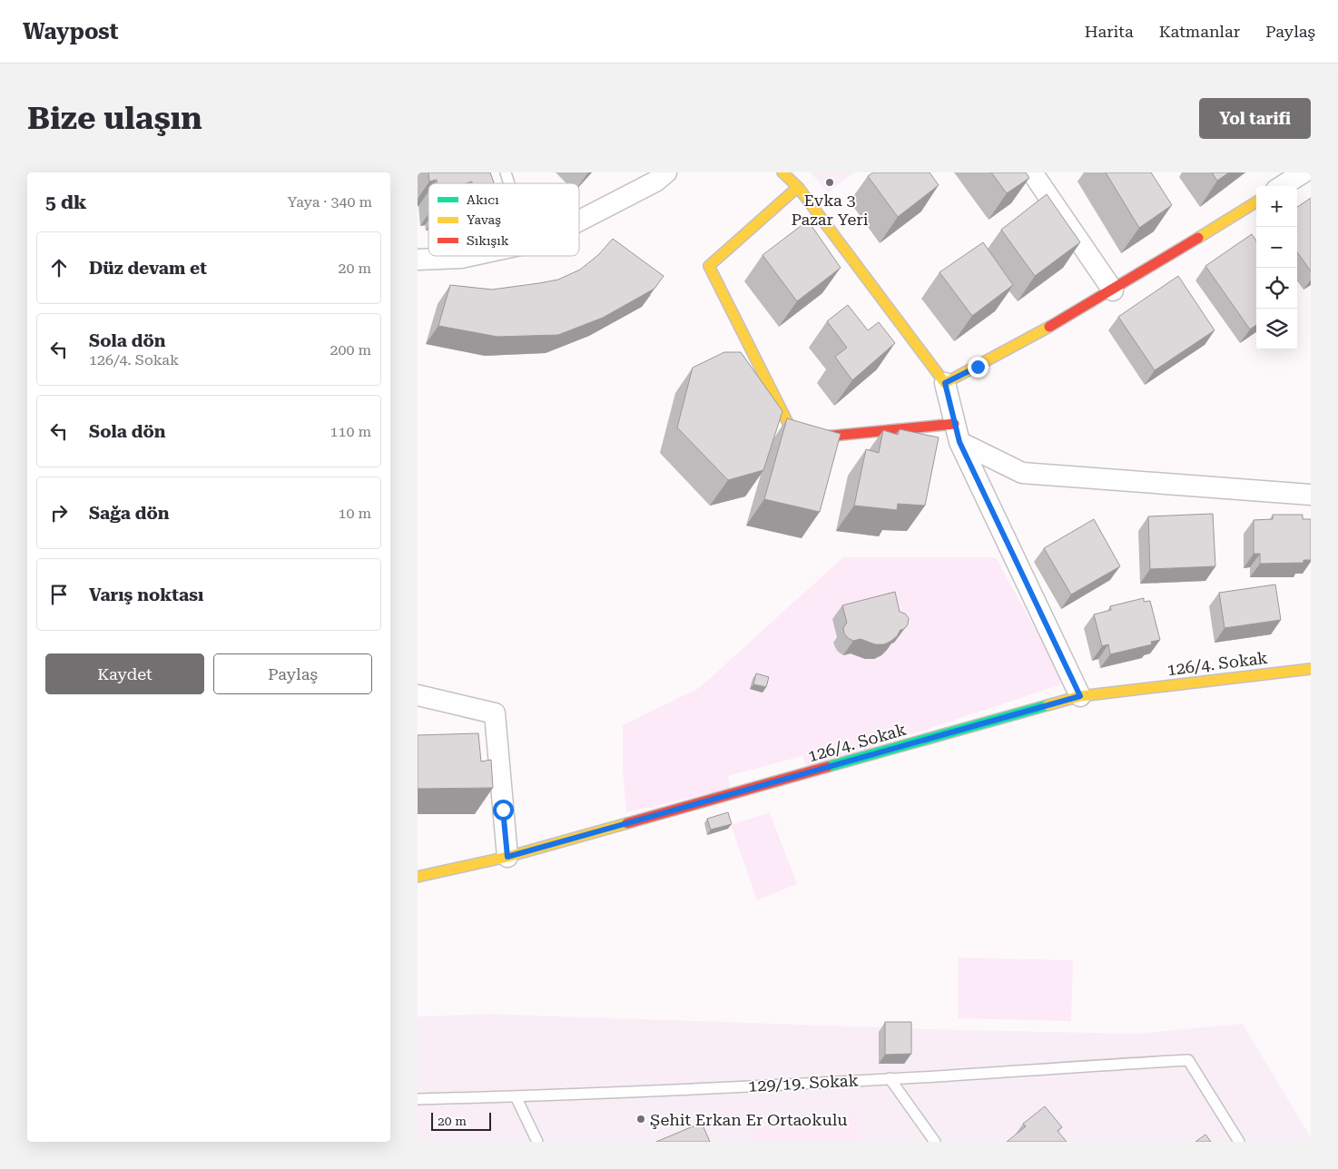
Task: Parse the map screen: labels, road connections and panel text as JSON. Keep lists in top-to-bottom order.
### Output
{
  "streets": {
    "street": ["126/4. Sokak"],
    "lane": ["129/19. Sokak"]
  },
  "places": ["Evka 3 Pazar Yeri", "Şehit Erkan Er Ortaokulu"],
  "legend": ["Akıcı", "Yavaş", "Sıkışık"],
  "scale_bar": "20 m",
  "page": {
    "header": "Waypost",
    "nav": ["Harita", "Katmanlar", "Paylaş"],
    "buttons": [
      "Yol tarifi",
      ["Kaydet", "Paylaş"]
    ],
    "title": "Bize ulaşın",
    "heading": ["5 dk", "Yaya · 340 m"],
    "map_buttons": ["+", "−"],
    "list": [
      ["Düz devam et", "20 m"],
      ["Sola dön", "126/4. Sokak", "200 m"],
      ["Sola dön", "110 m"],
      ["Sağa dön", "10 m"],
      "Varış noktası"
    ],
    "scale": "20 m"
  }
}
